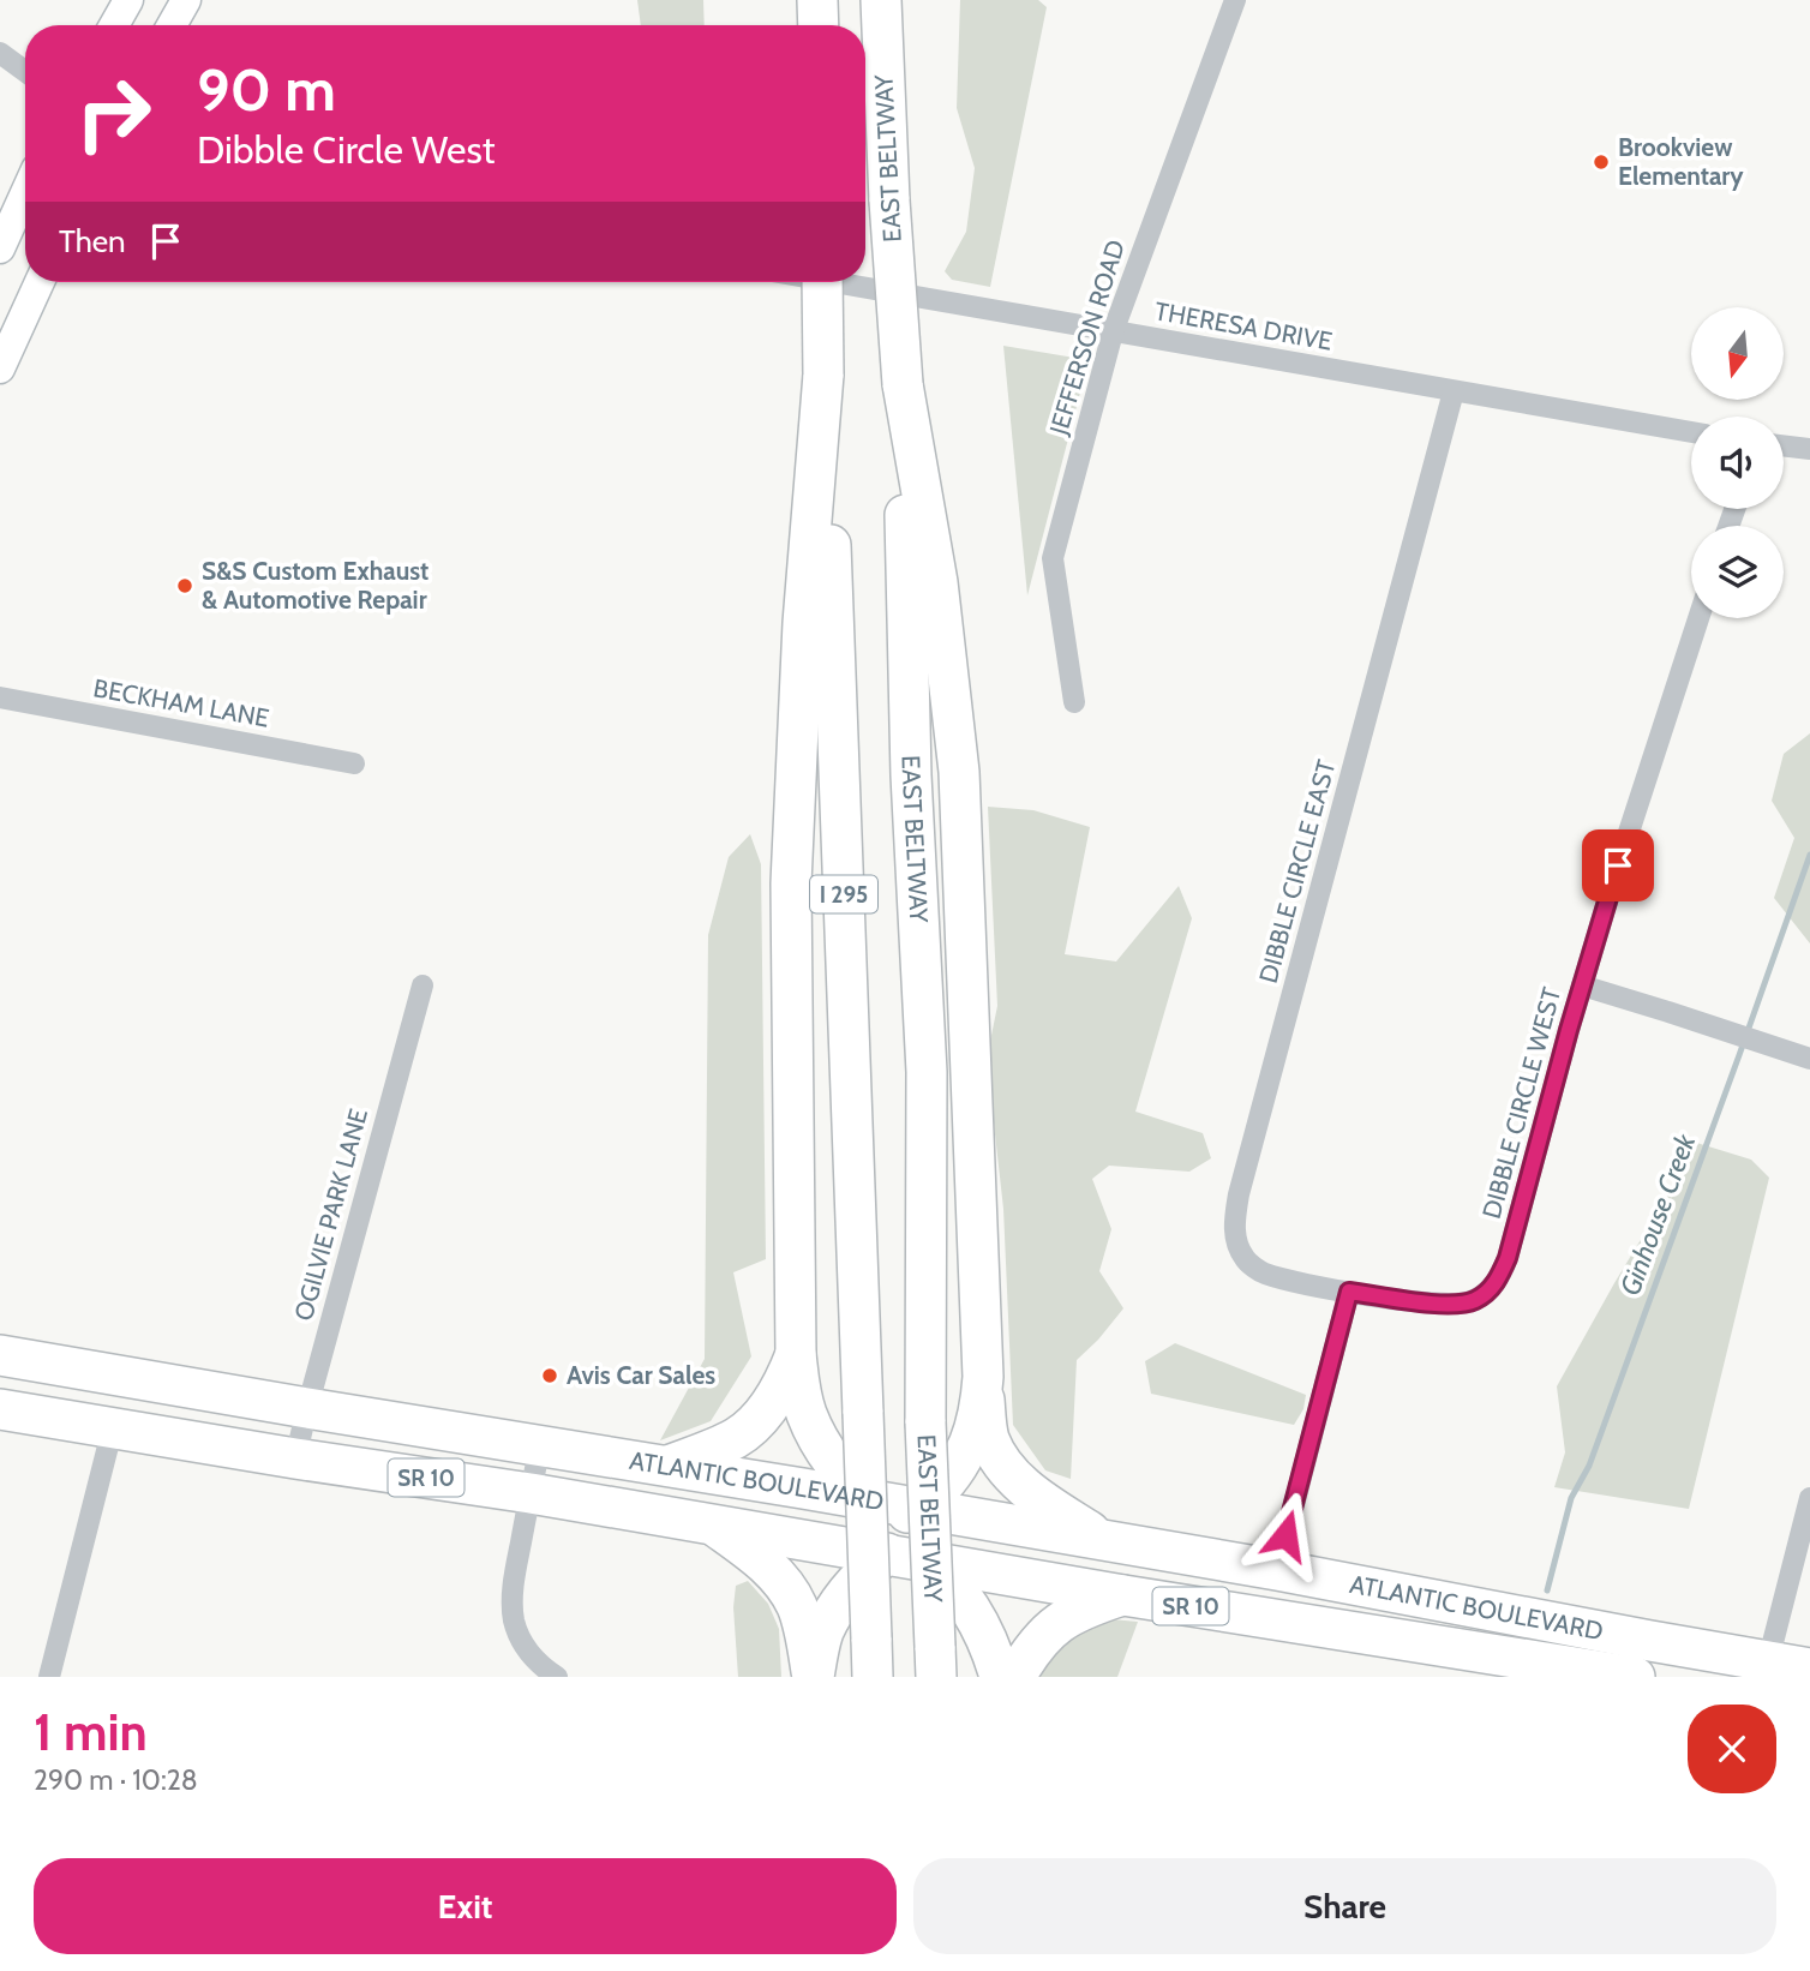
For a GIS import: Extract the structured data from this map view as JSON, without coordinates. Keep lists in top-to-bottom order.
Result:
{
  "streets": {
    "highway": [
      "EAST BELTWAY",
      "I 295",
      "SR 10",
      "ATLANTIC BOULEVARD"
    ],
    "street": [
      "THERESA DRIVE",
      "JEFFERSON ROAD",
      "BECKHAM LANE",
      "DIBBLE CIRCLE EAST",
      "DIBBLE CIRCLE WEST",
      "OGILVIE PARK LANE"
    ]
  },
  "crossings": [
    ["THERESA DRIVE", "JEFFERSON ROAD"],
    ["THERESA DRIVE", "DIBBLE CIRCLE EAST"],
    ["DIBBLE CIRCLE EAST", "DIBBLE CIRCLE WEST"],
    ["OGILVIE PARK LANE", "ATLANTIC BOULEVARD"]
  ],
  "water": ["Ginhouse Creek"],
  "places": ["Brookview Elementary", "S&S Custom Exhaust & Automotive Repair", "Avis Car Sales"],
  "north": "bottom",
  "page": {
    "turn": ["90 m", "Dibble Circle West"],
    "then": "Then",
    "heading": ["1 min", "290 m · 10:28"],
    "buttons": ["Exit", "Share"]
  }
}
